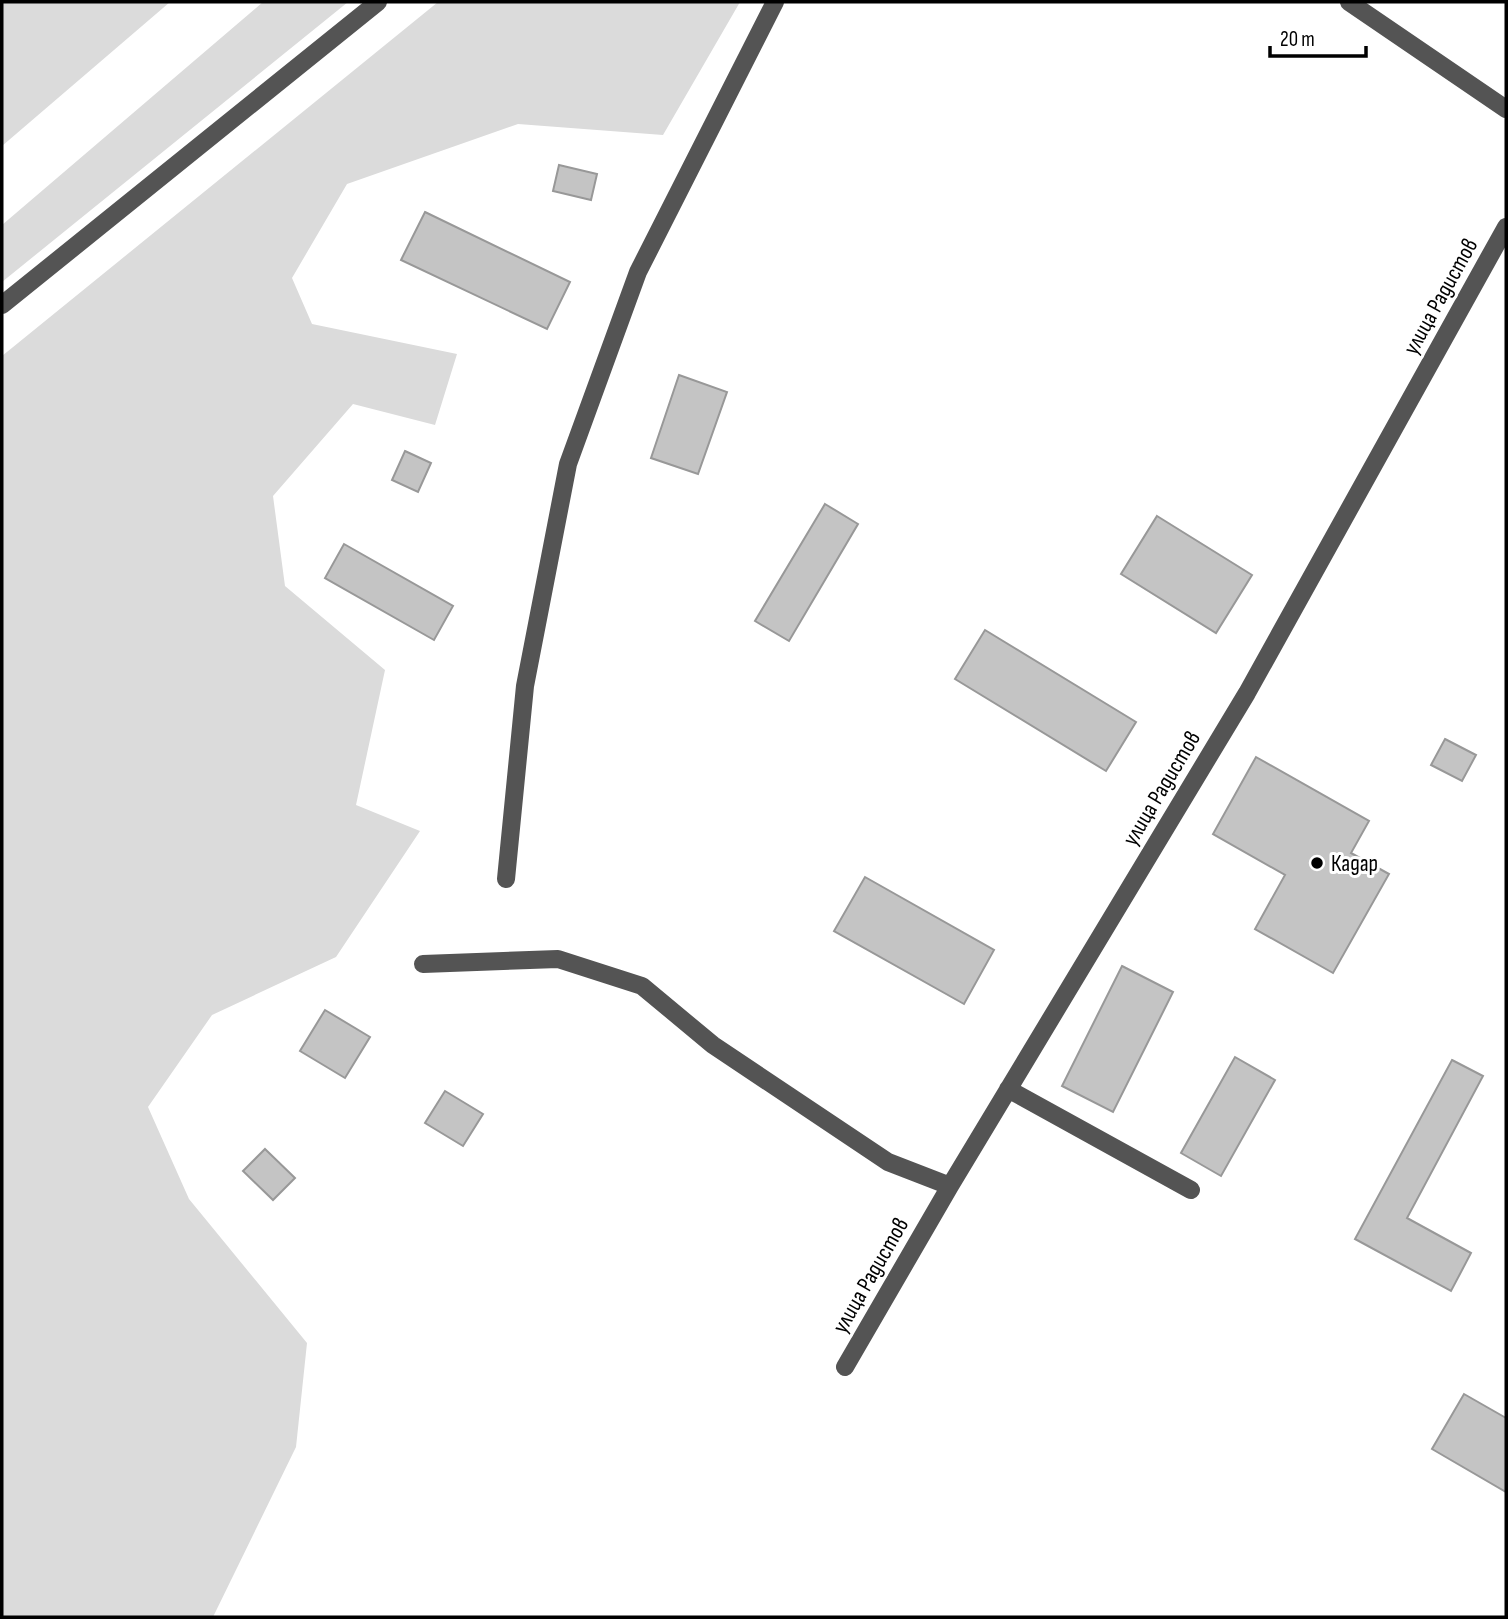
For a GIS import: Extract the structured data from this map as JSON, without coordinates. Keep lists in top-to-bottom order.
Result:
{
  "streets": {
    "street": ["улица Радистов"]
  },
  "places": ["Кадар"],
  "scale_bar": "20 m"
}
